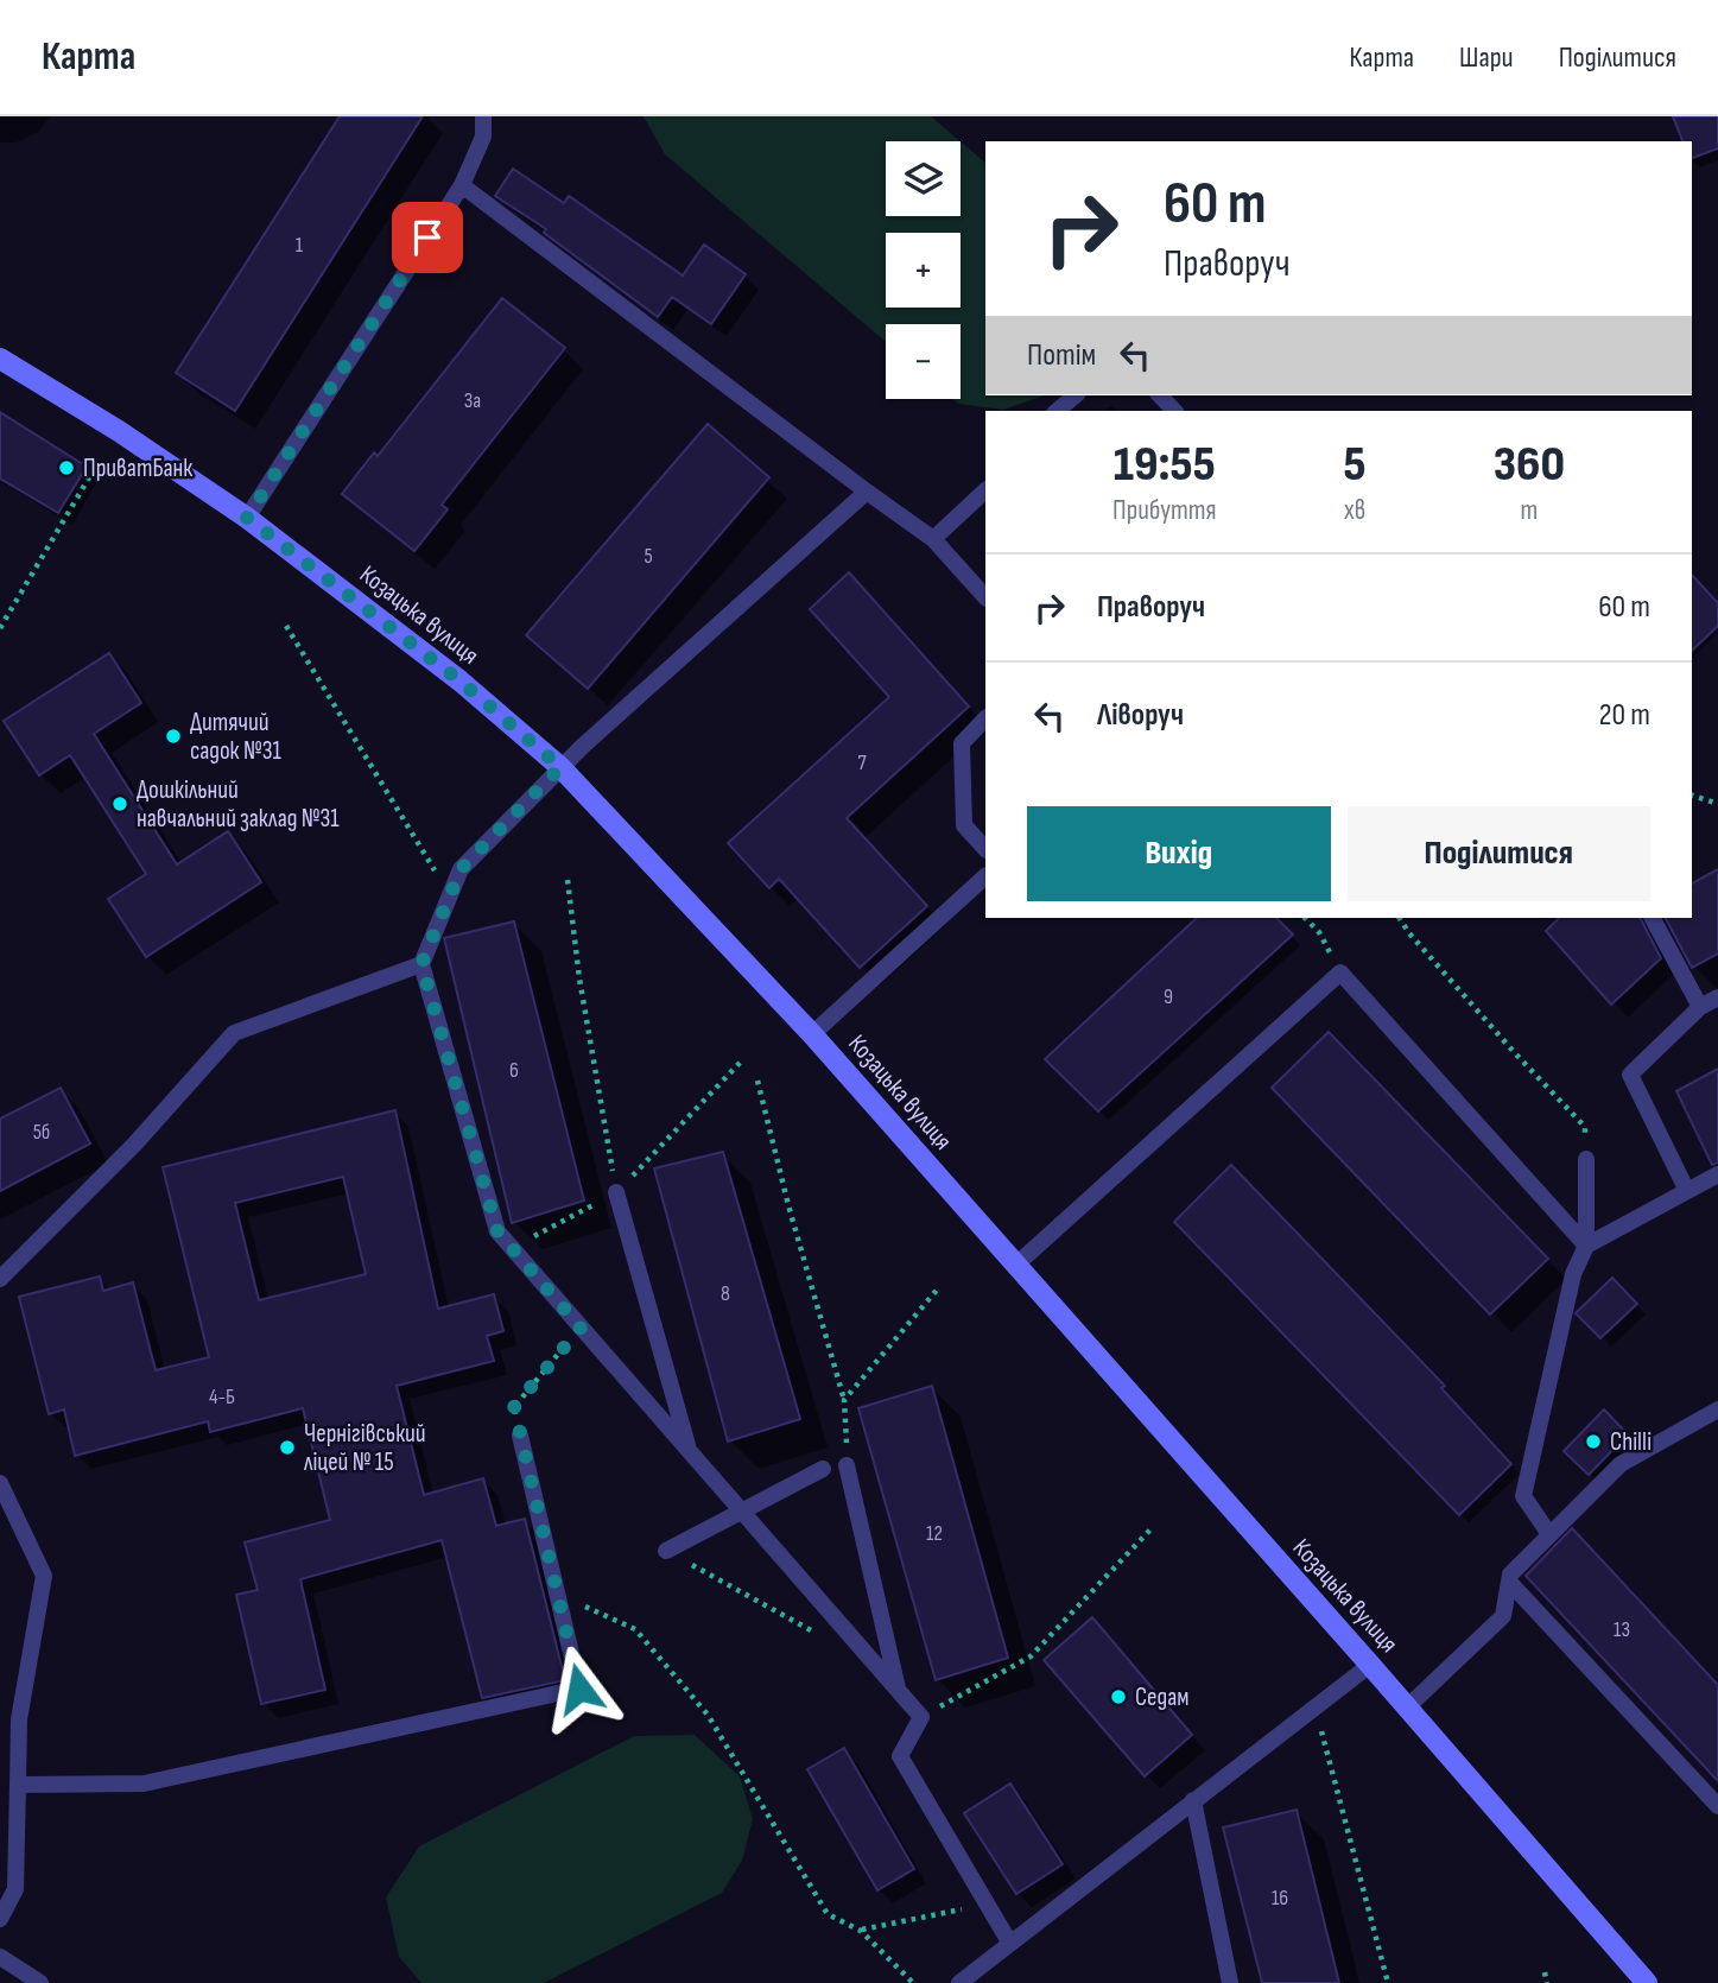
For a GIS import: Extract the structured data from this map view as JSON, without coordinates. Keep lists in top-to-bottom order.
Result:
{
  "streets": {
    "main road": ["Козацька вулиця"]
  },
  "places": [
    "ПриватБанк",
    "Дитячий садок №31",
    "Дошкільний навчальний заклад №31",
    "Chilli",
    "Чернігівський ліцей № 15",
    "Седам"
  ],
  "house_numbers": [
    "1",
    "3а",
    "5",
    "7",
    "9",
    "6",
    "5б",
    "8",
    "4-Б",
    "12",
    "13",
    "16"
  ],
  "page": {
    "header": "Карта",
    "nav": ["Карта", "Шари", "Поділитися"],
    "map_buttons": ["+", "−"],
    "turn": ["60 m", "Праворуч"],
    "then": "Потім",
    "eta": [
      "19:55",
      "Прибуття",
      "5",
      "хв",
      "360",
      "m"
    ],
    "list": [
      {
        "name": "Праворуч",
        "value": "60 m"
      },
      {
        "name": "Ліворуч",
        "value": "20 m"
      }
    ],
    "buttons": ["Вихід", "Поділитися"]
  }
}
